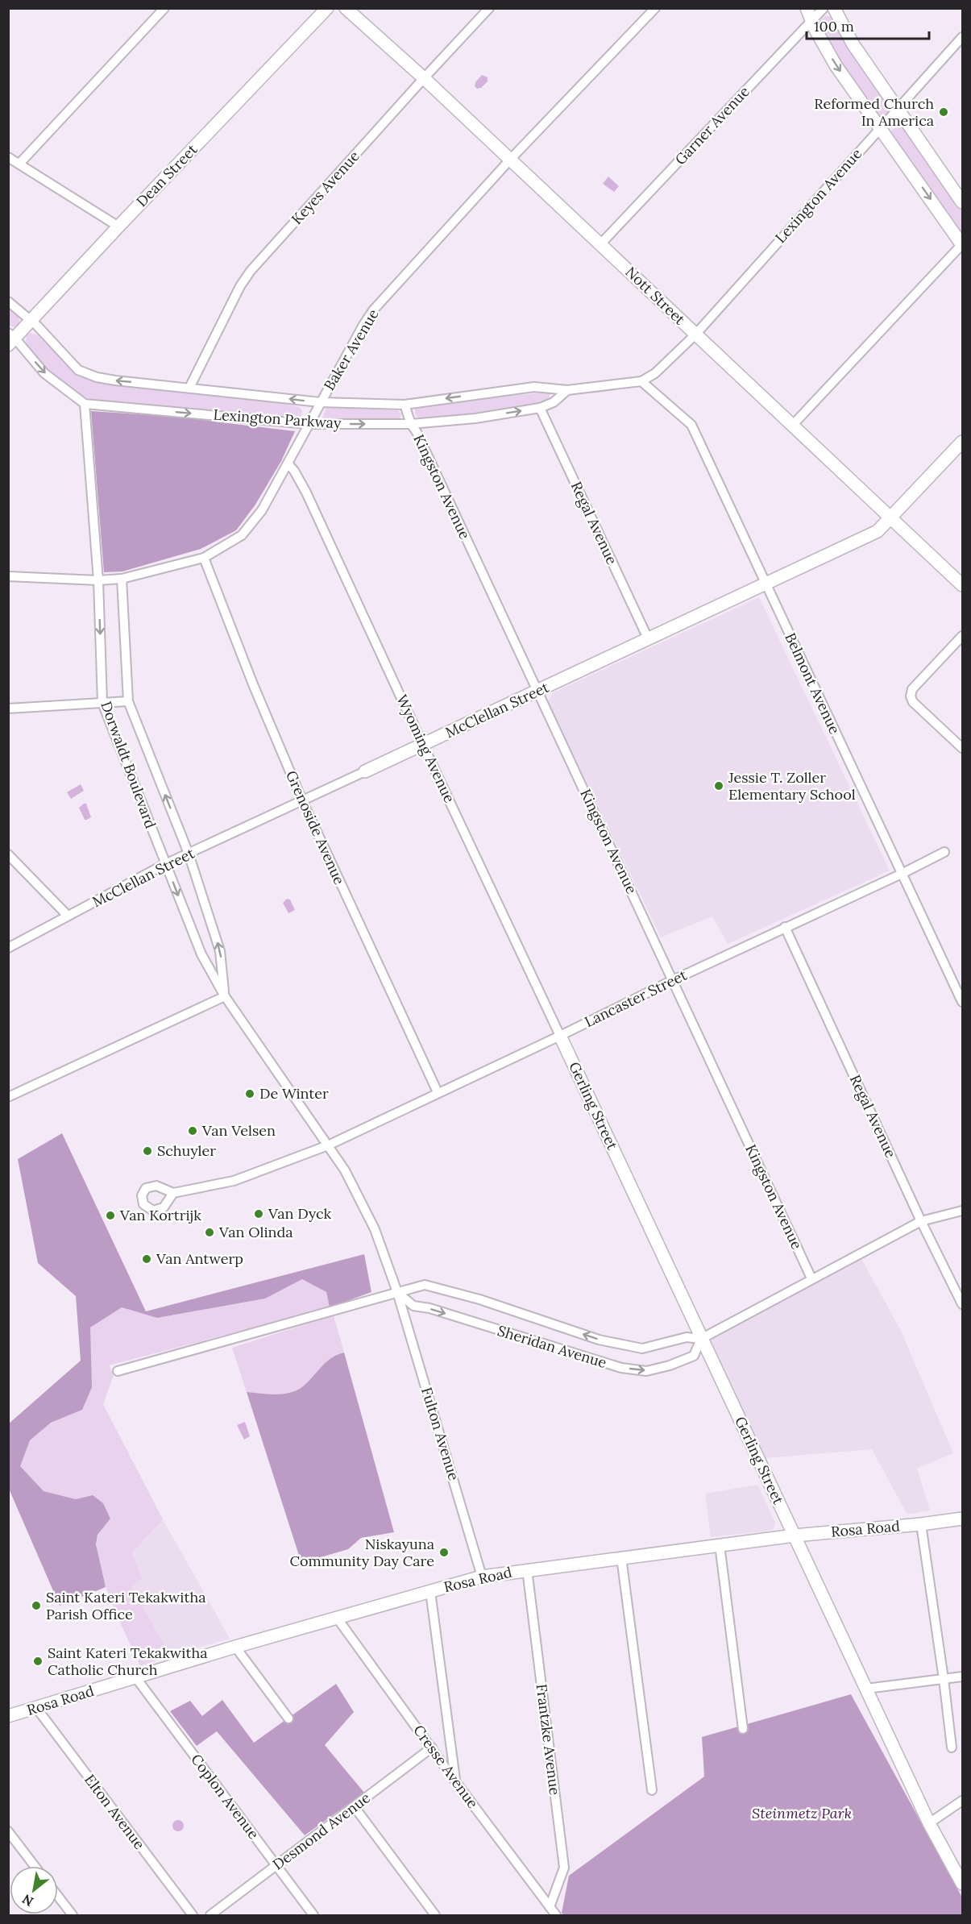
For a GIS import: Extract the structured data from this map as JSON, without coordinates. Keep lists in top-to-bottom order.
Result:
{
  "streets": {
    "street": [
      "Garner Avenue",
      "Dean Street",
      "Keyes Avenue",
      "Lexington Avenue",
      "Nott Street",
      "Baker Avenue",
      "Lexington Parkway",
      "Kingston Avenue",
      "Regal Avenue",
      "Belmont Avenue",
      "McClellan Street",
      "Wyoming Avenue",
      "Dorwaldt Boulevard",
      "Grenoside Avenue",
      "Lancaster Street",
      "Gerling Street",
      "Sheridan Avenue",
      "Fulton Avenue",
      "Rosa Road",
      "Frantzke Avenue",
      "Cresse Avenue",
      "Coplon Avenue",
      "Elton Avenue",
      "Desmond Avenue"
    ]
  },
  "crossings": [
    ["Garner Avenue", "Nott Street"],
    ["Dean Street", "Lexington Parkway"],
    ["Keyes Avenue", "Nott Street"],
    ["Keyes Avenue", "Lexington Parkway"],
    ["Lexington Avenue", "Nott Street"],
    ["Lexington Avenue", "Lexington Parkway"],
    ["Nott Street", "Baker Avenue"],
    ["Nott Street", "Lexington Parkway"],
    ["Nott Street", "McClellan Street"],
    ["Baker Avenue", "Lexington Parkway"],
    ["Baker Avenue", "Wyoming Avenue"],
    ["Baker Avenue", "Dorwaldt Boulevard"],
    ["Baker Avenue", "Grenoside Avenue"],
    ["Lexington Parkway", "Kingston Avenue"],
    ["Lexington Parkway", "Regal Avenue"],
    ["Lexington Parkway", "Belmont Avenue"],
    ["Lexington Parkway", "Dorwaldt Boulevard"],
    ["Kingston Avenue", "McClellan Street"],
    ["Kingston Avenue", "Lancaster Street"],
    ["Kingston Avenue", "Sheridan Avenue"],
    ["Regal Avenue", "McClellan Street"],
    ["Regal Avenue", "Lancaster Street"],
    ["Regal Avenue", "Sheridan Avenue"],
    ["Belmont Avenue", "McClellan Street"],
    ["Belmont Avenue", "Lancaster Street"],
    ["McClellan Street", "Wyoming Avenue"],
    ["McClellan Street", "Dorwaldt Boulevard"],
    ["McClellan Street", "Grenoside Avenue"],
    ["Wyoming Avenue", "Lancaster Street"],
    ["Wyoming Avenue", "Gerling Street"],
    ["Dorwaldt Boulevard", "Lancaster Street"],
    ["Dorwaldt Boulevard", "Sheridan Avenue"],
    ["Dorwaldt Boulevard", "Fulton Avenue"],
    ["Grenoside Avenue", "Lancaster Street"],
    ["Lancaster Street", "Gerling Street"],
    ["Gerling Street", "Sheridan Avenue"],
    ["Gerling Street", "Rosa Road"],
    ["Sheridan Avenue", "Fulton Avenue"],
    ["Fulton Avenue", "Rosa Road"],
    ["Rosa Road", "Frantzke Avenue"],
    ["Rosa Road", "Cresse Avenue"],
    ["Rosa Road", "Coplon Avenue"],
    ["Rosa Road", "Elton Avenue"],
    ["Frantzke Avenue", "Cresse Avenue"],
    ["Cresse Avenue", "Desmond Avenue"],
    ["Coplon Avenue", "Desmond Avenue"]
  ],
  "parks": ["Steinmetz Park"],
  "places": [
    "Reformed Church In America",
    "Jessie T. Zoller Elementary School",
    "De Winter",
    "Van Velsen",
    "Schuyler",
    "Van Dyck",
    "Van Kortrijk",
    "Van Olinda",
    "Van Antwerp",
    "Niskayuna Community Day Care",
    "Saint Kateri Tekakwitha Parish Office",
    "Saint Kateri Tekakwitha Catholic Church"
  ],
  "scale_bar": "100 m",
  "north": "bottom left"
}
